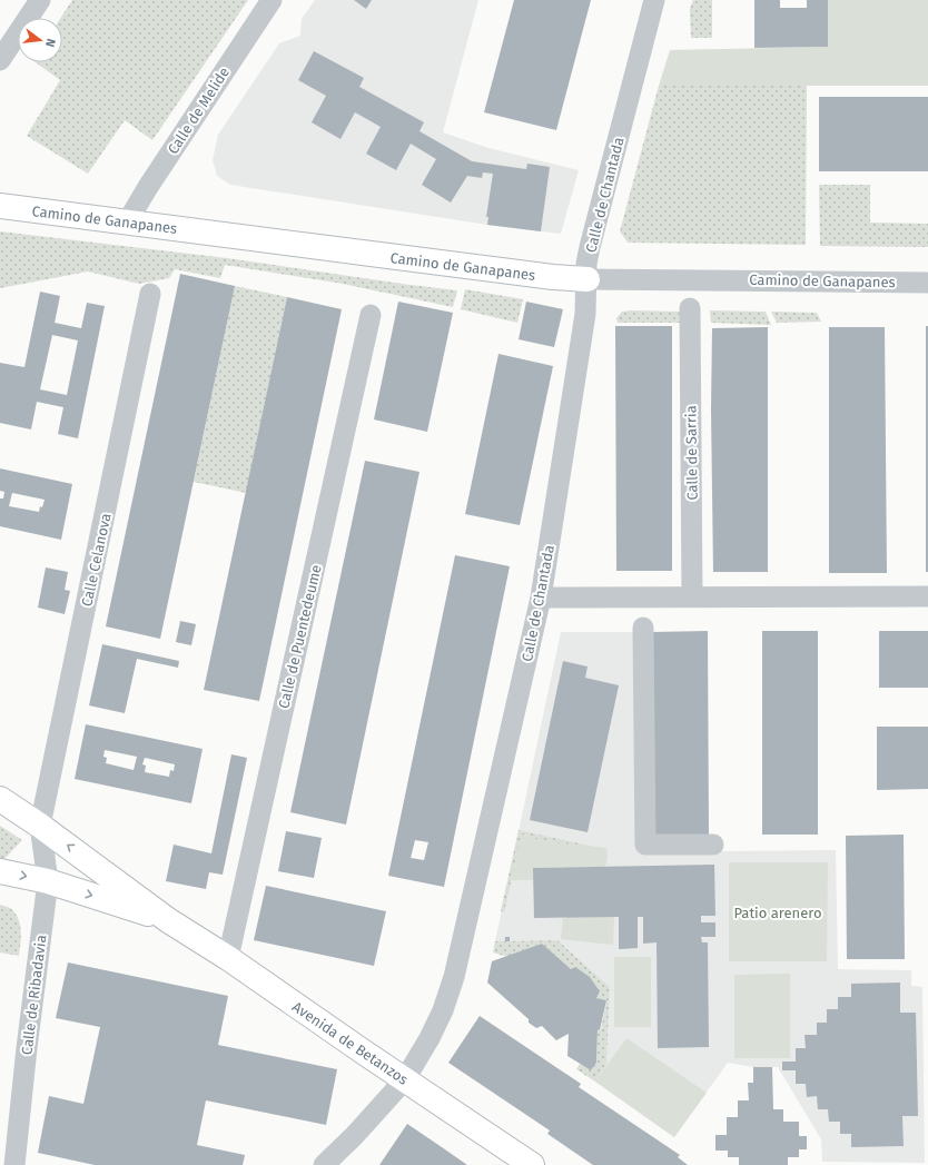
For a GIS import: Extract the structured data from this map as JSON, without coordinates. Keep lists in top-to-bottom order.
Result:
{
  "streets": {
    "street": [
      "Calle de Melide",
      "Calle de Chantada",
      "Camino de Ganapanes",
      "Calle de Sarria",
      "Calle Celanova",
      "Calle de Puentedeume",
      "Calle de Ribadavia",
      "Avenida de Betanzos"
    ]
  },
  "crossings": [
    ["Calle de Melide", "Camino de Ganapanes"],
    ["Calle de Chantada", "Camino de Ganapanes"],
    ["Calle de Chantada", "Avenida de Betanzos"],
    ["Calle Celanova", "Calle de Ribadavia"],
    ["Calle Celanova", "Avenida de Betanzos"],
    ["Calle de Puentedeume", "Avenida de Betanzos"],
    ["Calle de Ribadavia", "Avenida de Betanzos"]
  ],
  "parks": ["Patio arenero"],
  "north": "right"
}
